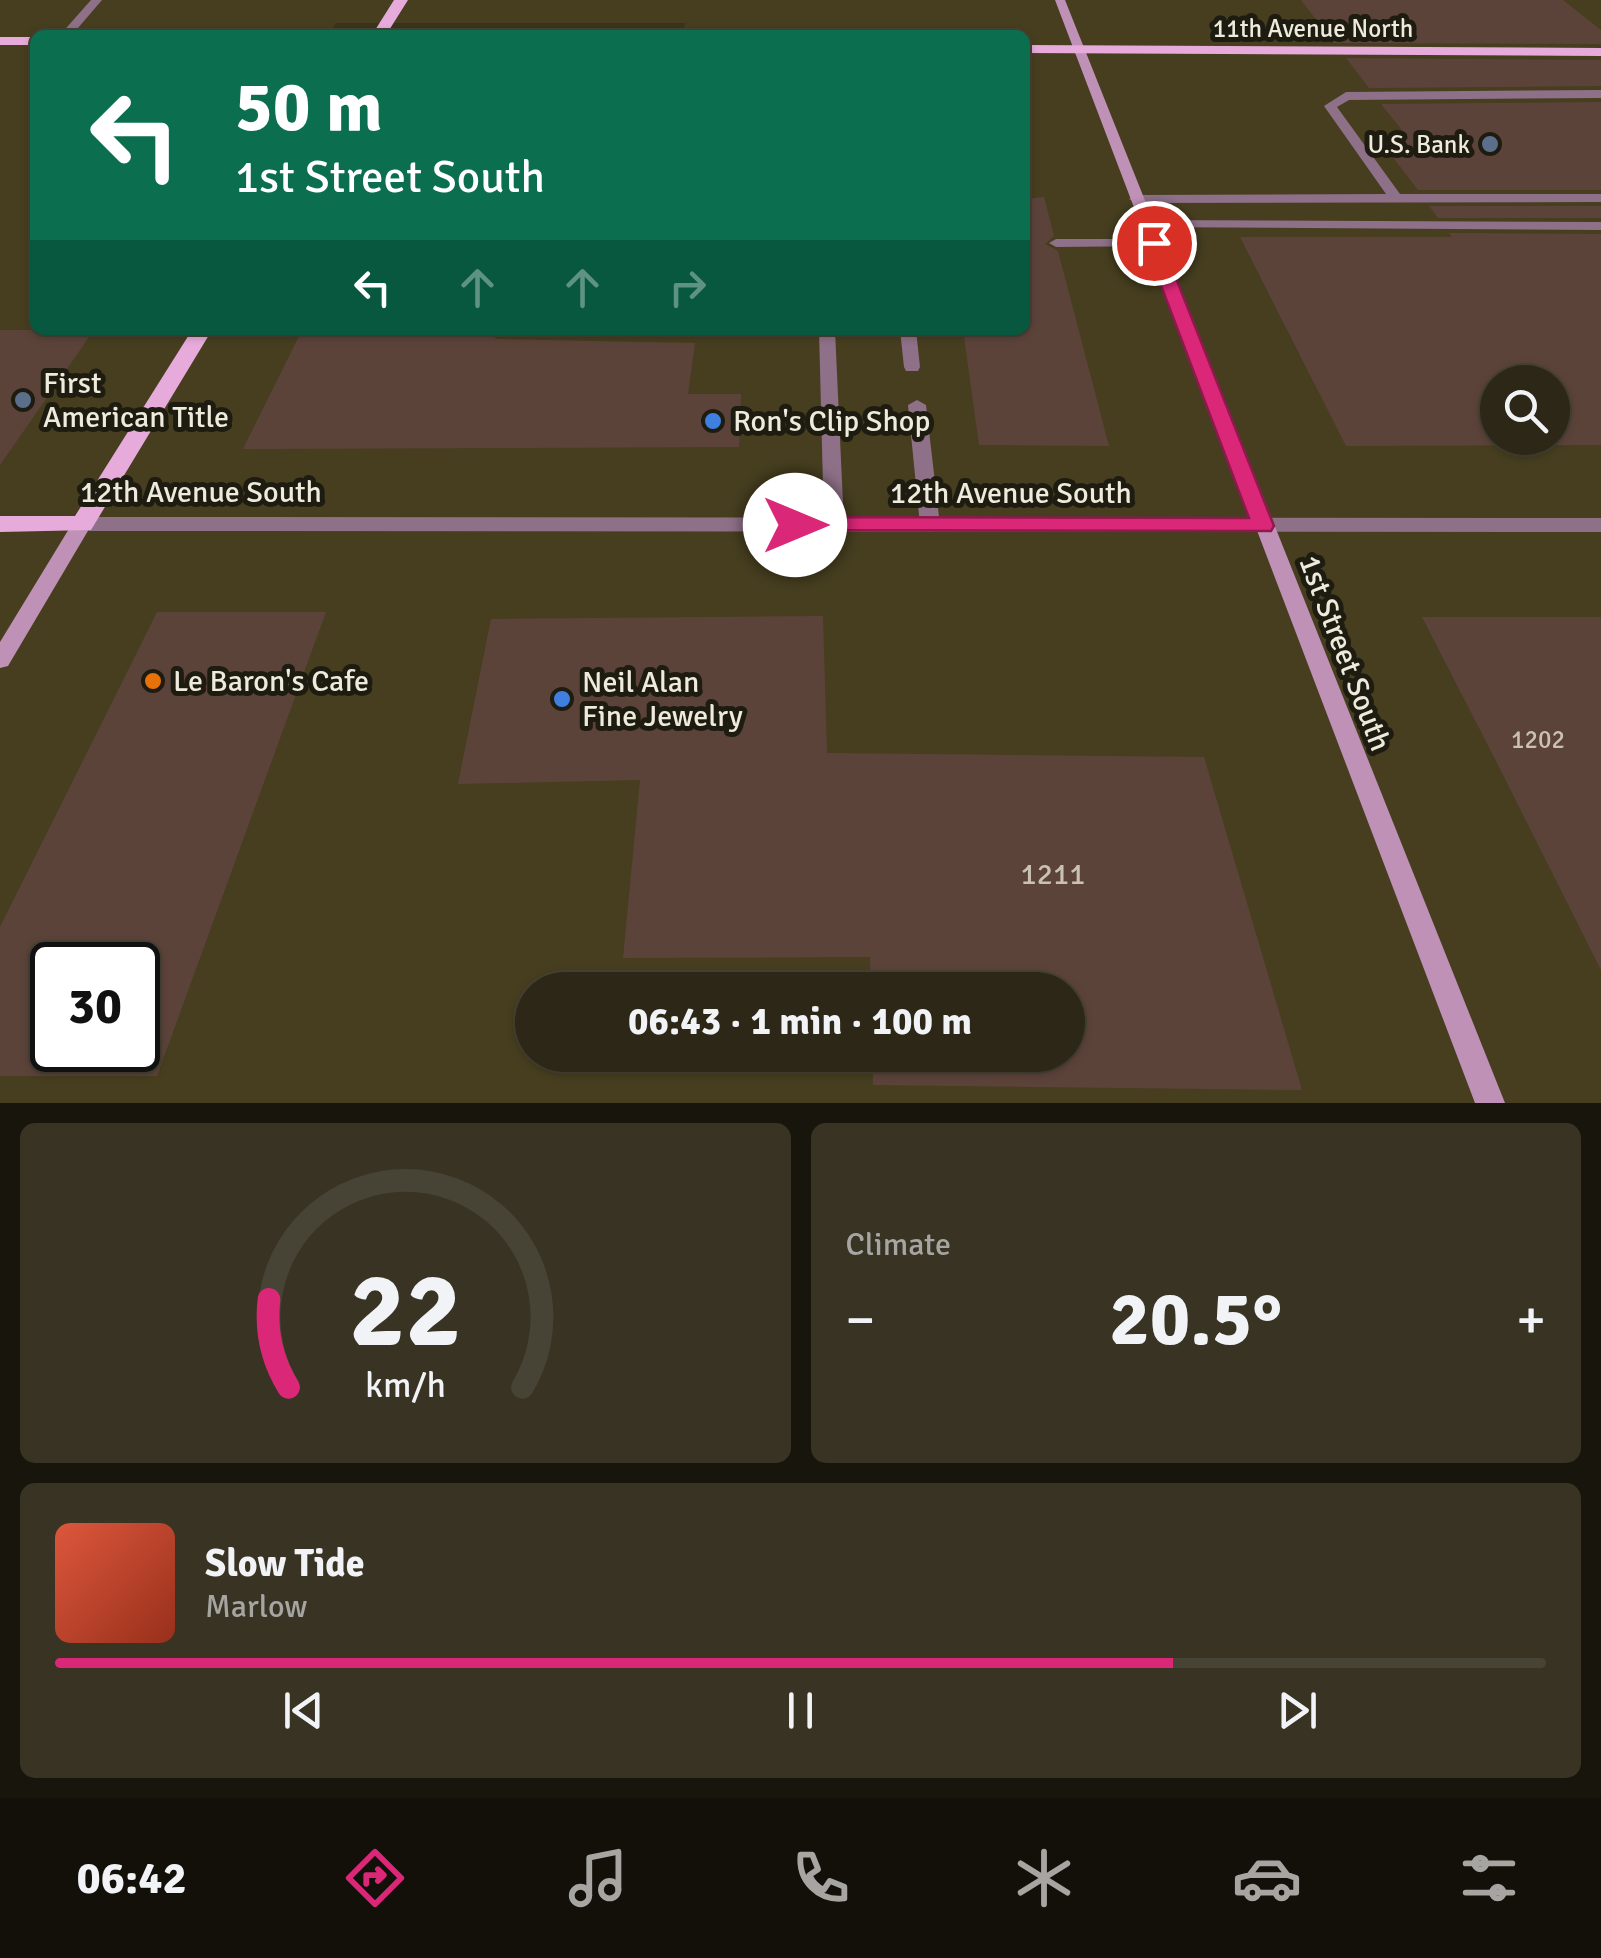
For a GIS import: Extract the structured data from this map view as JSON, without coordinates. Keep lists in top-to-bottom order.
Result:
{
  "streets": {
    "main road": ["11th Avenue North", "12th Avenue South"],
    "street": ["1st Street South"]
  },
  "crossings": [
    ["11th Avenue North", "1st Street South"],
    ["12th Avenue South", "1st Street South"]
  ],
  "places": [
    "U.S. Bank",
    "First American Title",
    "Ron's Clip Shop",
    "Le Baron's Cafe",
    "Neil Alan Fine Jewelry"
  ],
  "house_numbers": ["1202", "1211"],
  "page": {
    "turn": ["50 m", "1st Street South"],
    "limit": "30",
    "trip": "06:43 · 1 min · 100 m",
    "tile": "Climate",
    "heat": ["−", "20.5°", "+"],
    "song": ["Slow Tide", "Marlow"],
    "tabs": "06:42",
    "gauge": ["22", "km/h"]
  }
}
